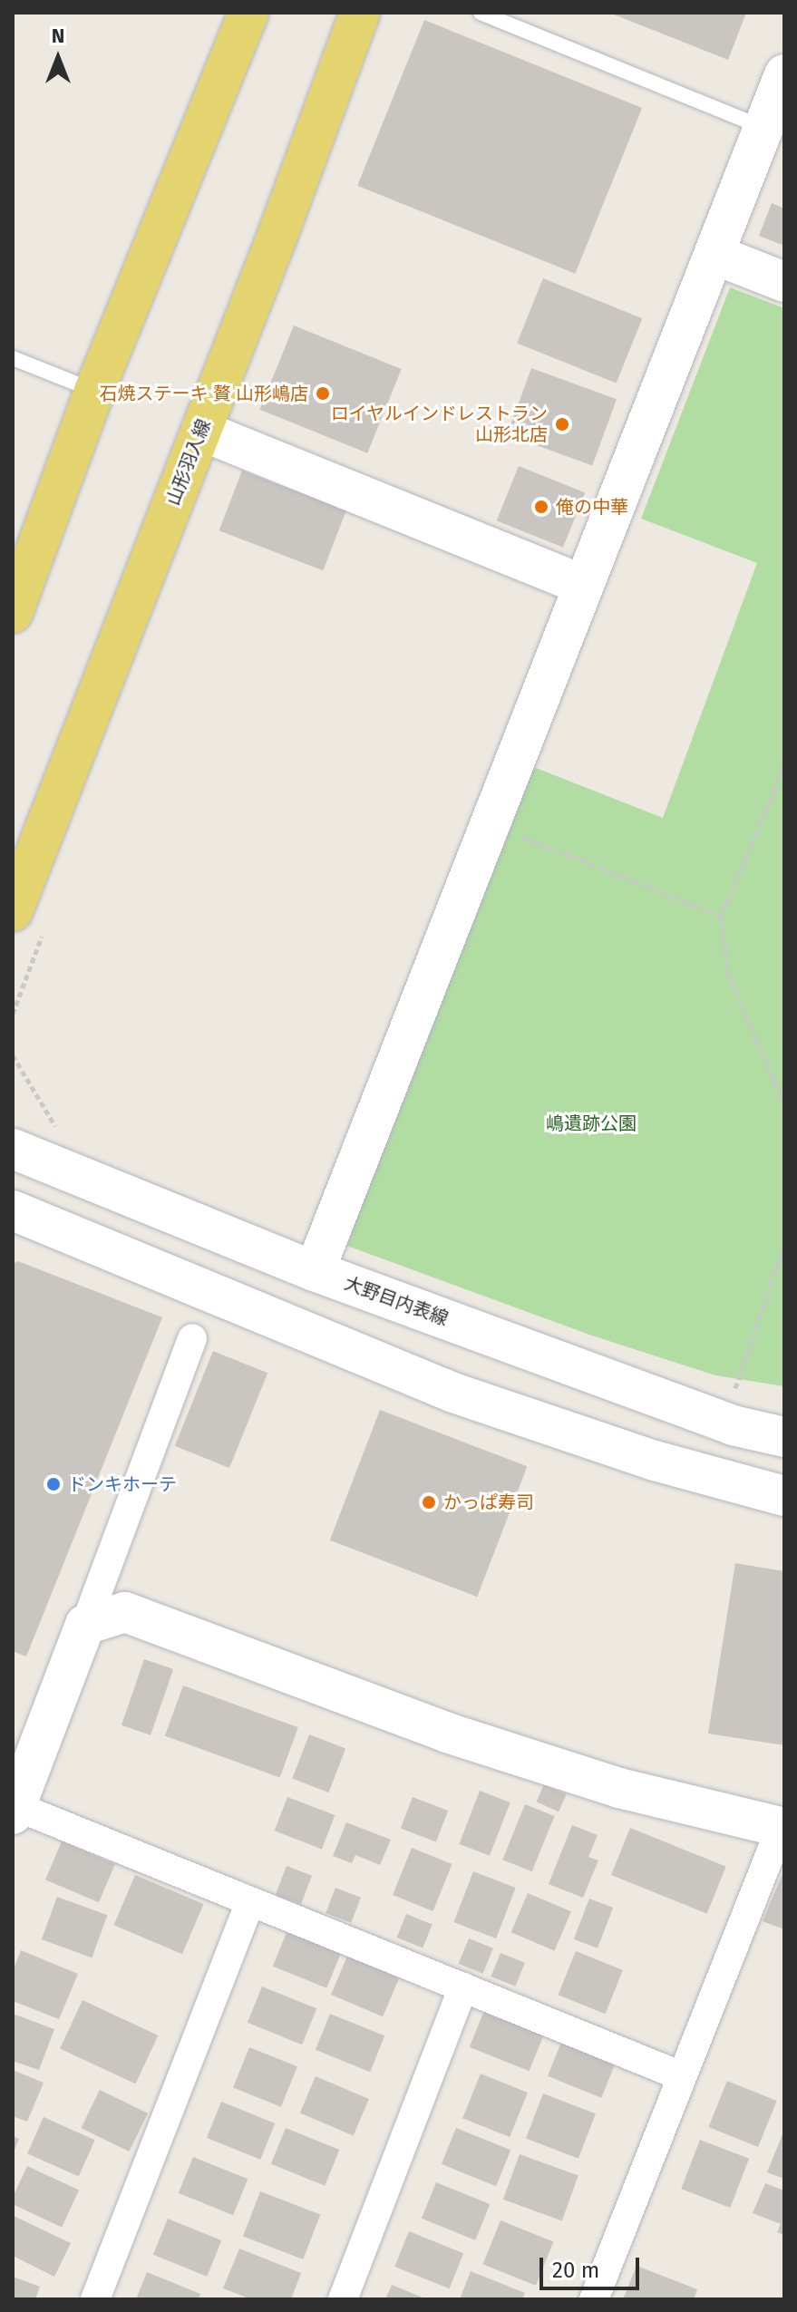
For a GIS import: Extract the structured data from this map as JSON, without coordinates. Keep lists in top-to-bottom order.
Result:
{
  "streets": {
    "main road": ["山形羽入線"],
    "street": ["大野目内表線"]
  },
  "parks": ["嶋遺跡公園"],
  "places": [
    "石焼ステーキ 贅 山形嶋店",
    "ロイヤルインドレストラン 山形北店",
    "俺の中華",
    "ドンキホーテ",
    "かっぱ寿司"
  ],
  "scale_bar": "20 m",
  "north": "top"
}
